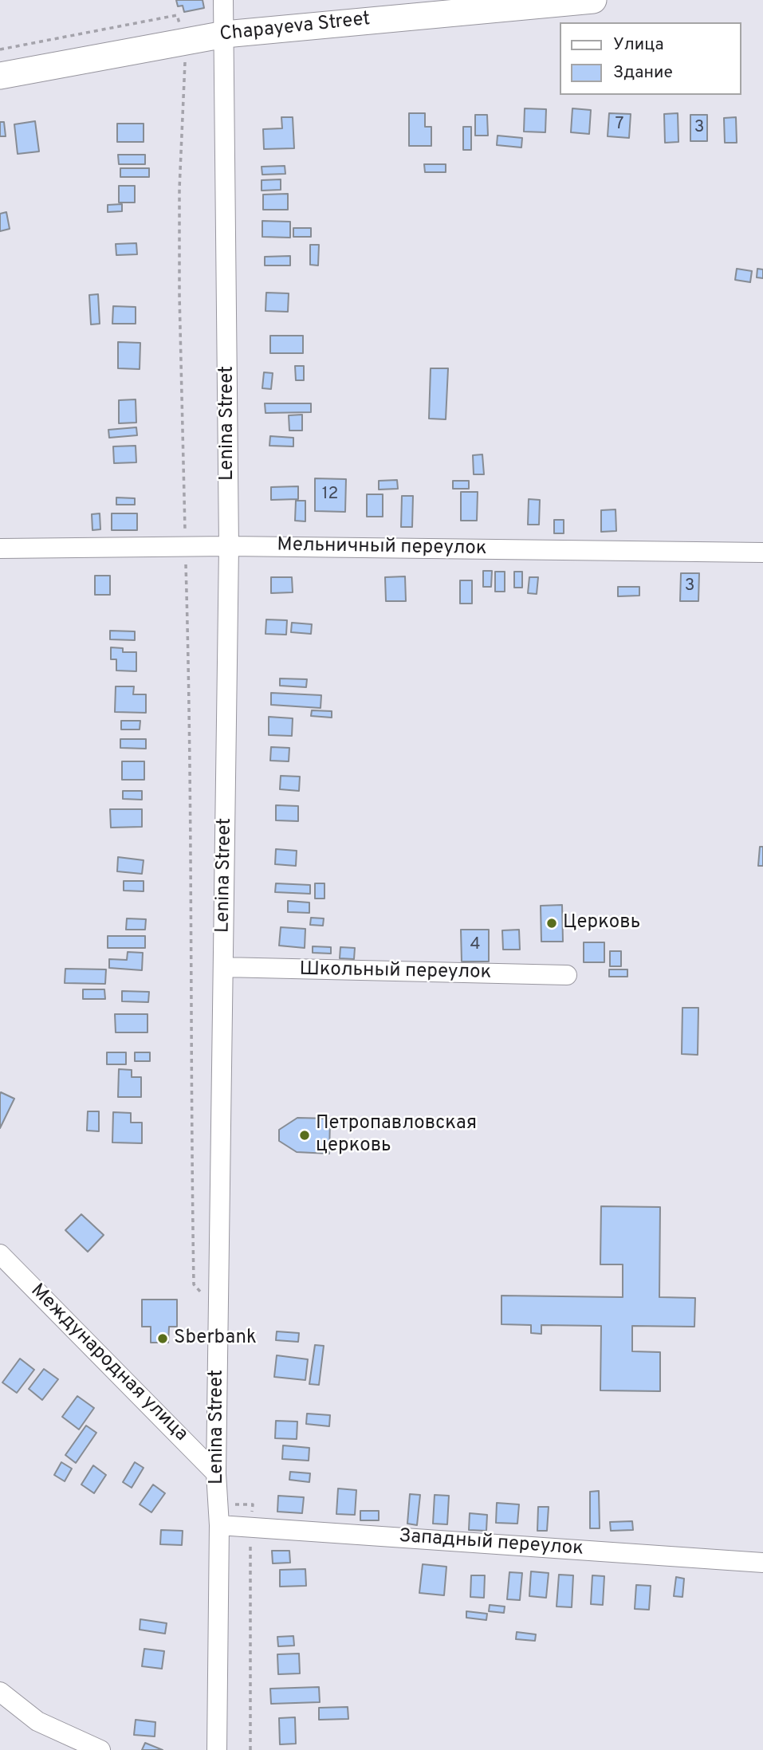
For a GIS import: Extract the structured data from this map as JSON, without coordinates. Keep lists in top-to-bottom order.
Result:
{
  "streets": {
    "main road": ["Chapayeva Street"],
    "street": [
      "Lenina Street",
      "Мельничный переулок",
      "Школьный переулок",
      "Международная улица",
      "Западный переулок"
    ]
  },
  "crossings": [
    ["Chapayeva Street", "Lenina Street"],
    ["Lenina Street", "Мельничный переулок"],
    ["Lenina Street", "Школьный переулок"],
    ["Lenina Street", "Международная улица"],
    ["Lenina Street", "Западный переулок"]
  ],
  "places": ["Церковь", "Петропавловская церковь", "Sberbank"],
  "house_numbers": [
    "7",
    "3",
    "12",
    "3",
    "4"
  ],
  "legend": ["Улица", "Здание"]
}
